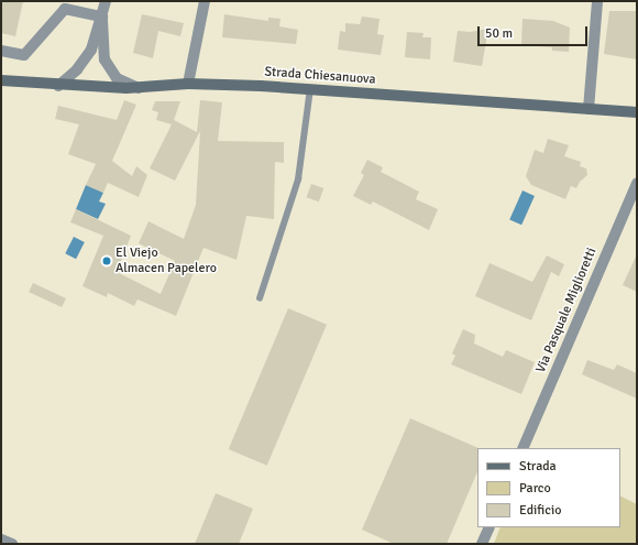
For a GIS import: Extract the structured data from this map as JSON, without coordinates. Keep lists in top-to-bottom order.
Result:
{
  "streets": {
    "main road": ["Strada Chiesanuova"],
    "street": ["Via Pasquale Miglioretti"]
  },
  "places": ["El Viejo Almacen Papelero"],
  "legend": ["Strada", "Parco", "Edificio"],
  "scale_bar": "50 m"
}
